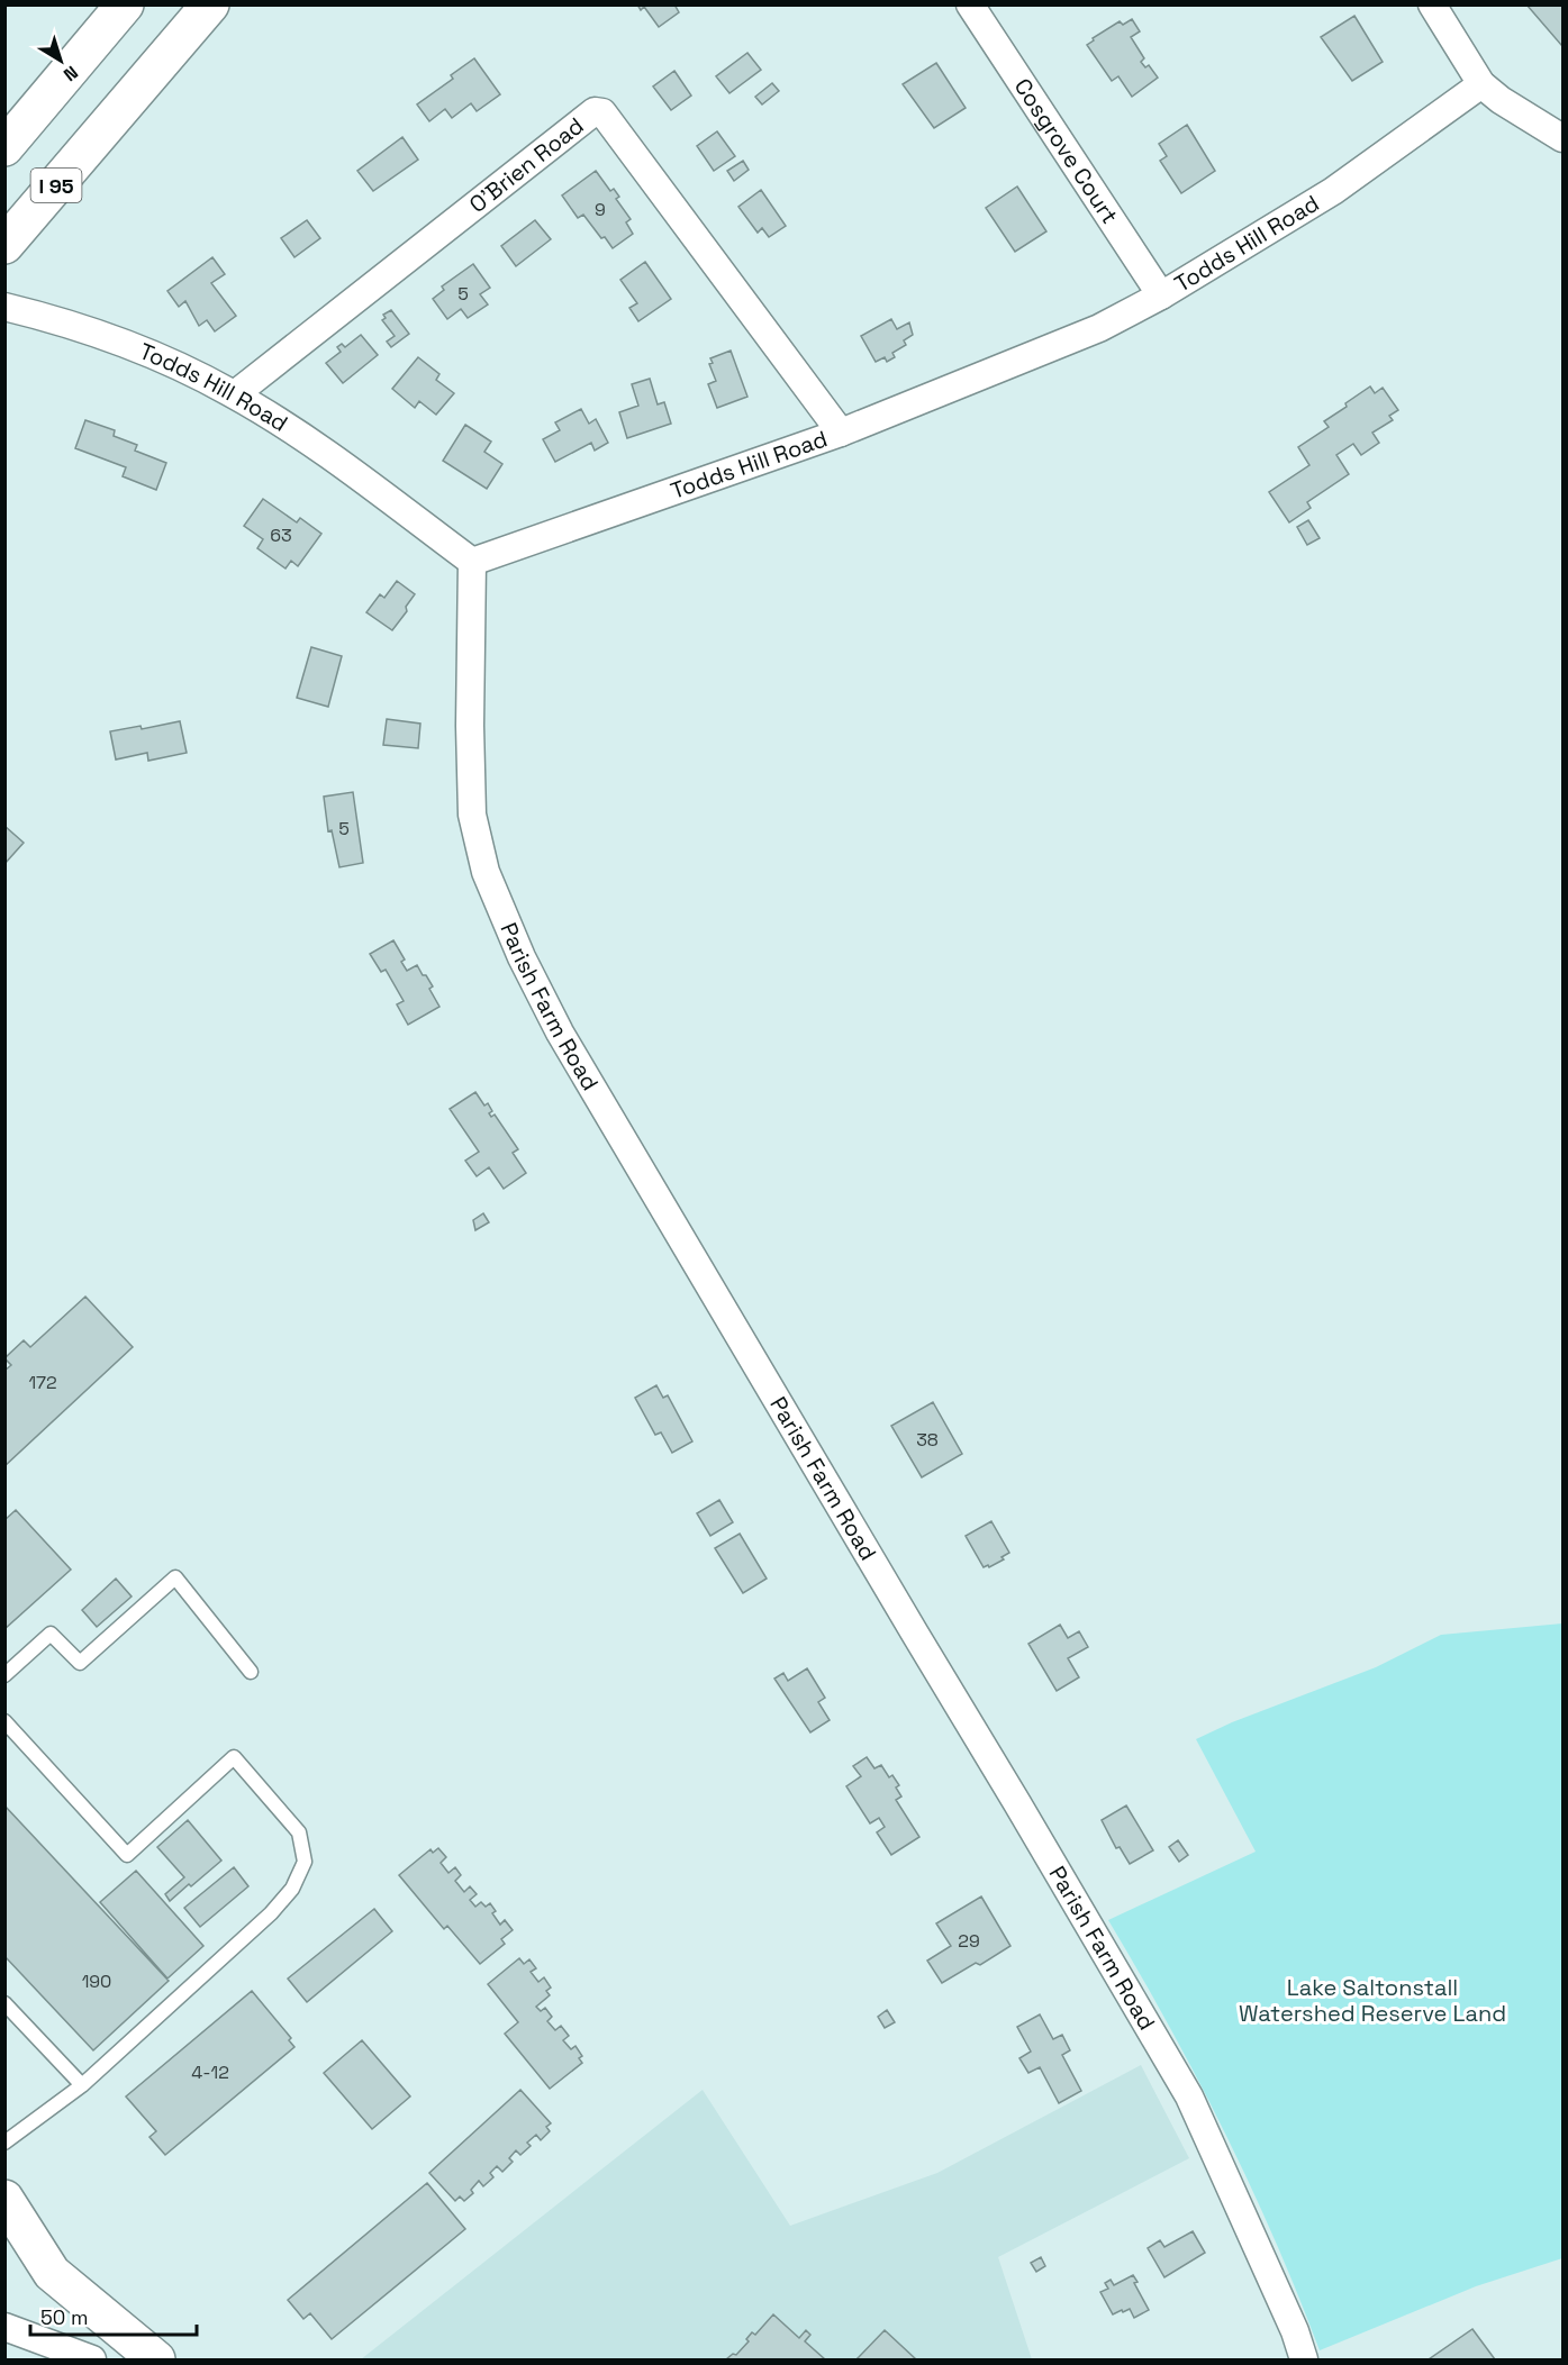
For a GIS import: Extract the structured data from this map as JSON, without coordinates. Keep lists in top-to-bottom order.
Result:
{
  "streets": {
    "main road": ["I 95"],
    "street": [
      "Cosgrove Court",
      "O'Brien Road",
      "Todds Hill Road",
      "Parish Farm Road"
    ]
  },
  "crossings": [
    ["Cosgrove Court", "Todds Hill Road"],
    ["O'Brien Road", "Todds Hill Road"],
    ["Todds Hill Road", "Parish Farm Road"]
  ],
  "parks": ["Lake Saltonstall Watershed Reserve Land"],
  "house_numbers": [
    "9",
    "5",
    "63",
    "5",
    "172",
    "38",
    "29",
    "190",
    "4-12"
  ],
  "scale_bar": "50 m",
  "north": "bottom right"
}
